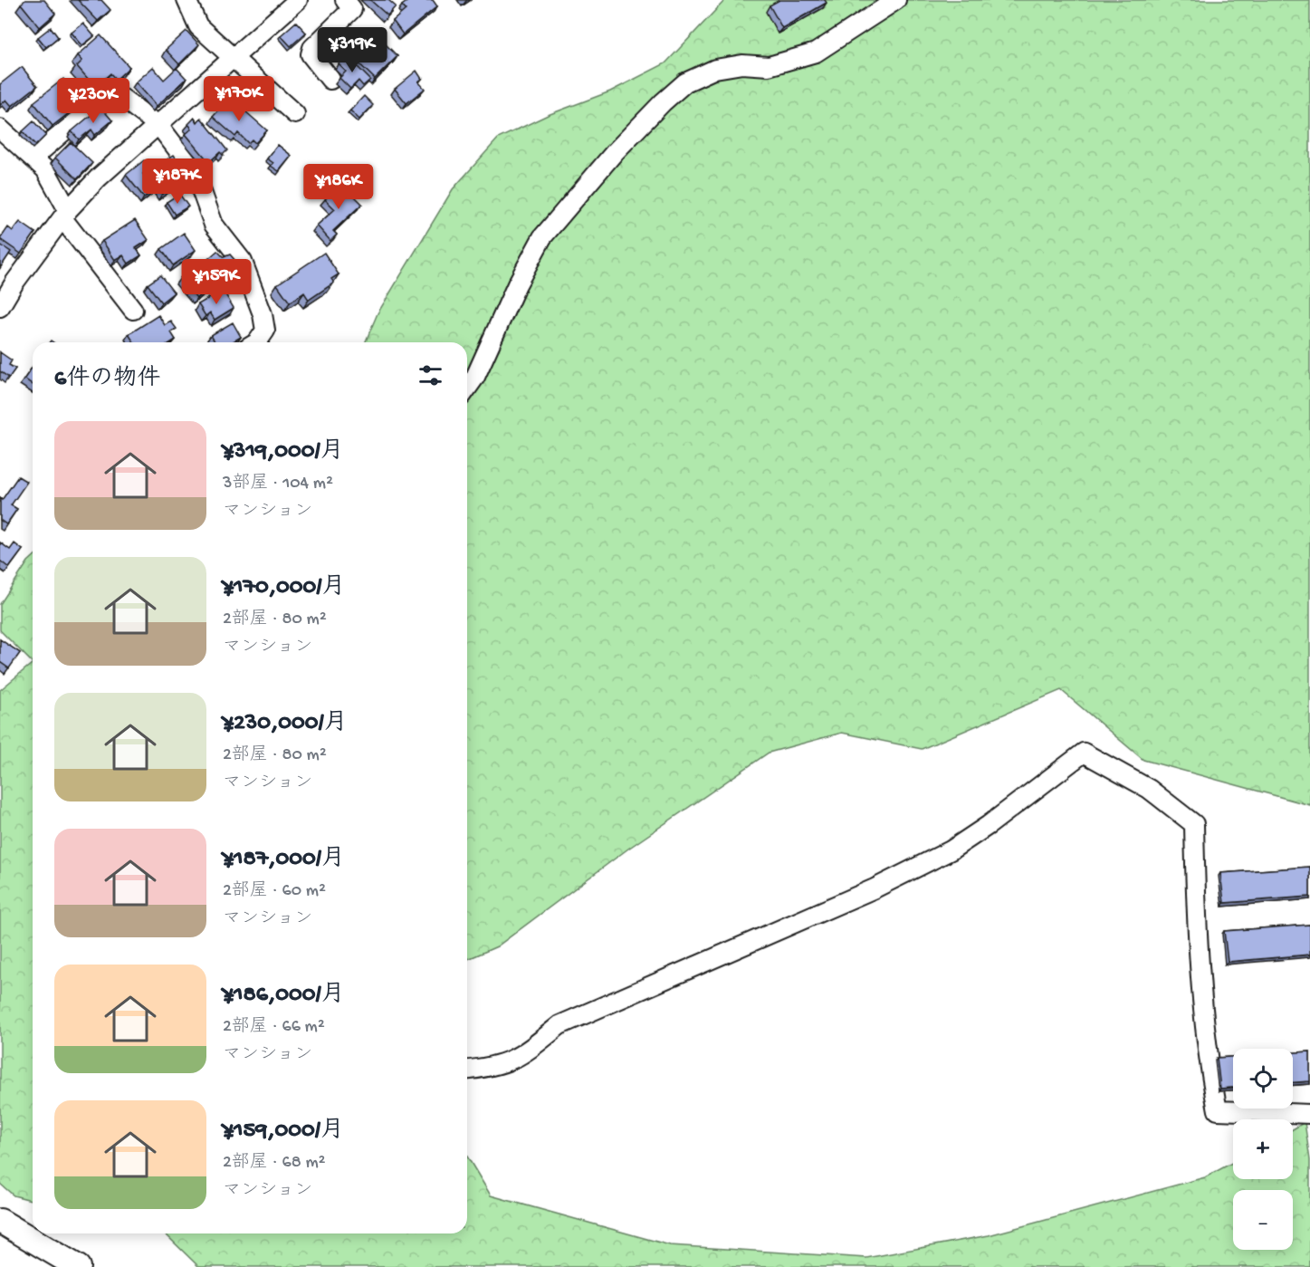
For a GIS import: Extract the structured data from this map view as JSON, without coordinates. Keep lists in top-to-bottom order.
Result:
{
  "page": {
    "price": [
      "¥319K",
      "¥170K",
      "¥230K",
      "¥187K",
      "¥186K",
      "¥159K"
    ],
    "heading": "6件の物件",
    "list": [
      {
        "name": "¥319,000/月",
        "note": "3部屋 · 104 m² · マンション"
      },
      {
        "name": "¥170,000/月",
        "note": "2部屋 · 80 m² · マンション"
      },
      {
        "name": "¥230,000/月",
        "note": "2部屋 · 80 m² · マンション"
      },
      {
        "name": "¥187,000/月",
        "note": "2部屋 · 60 m² · マンション"
      },
      {
        "name": "¥186,000/月",
        "note": "2部屋 · 66 m² · マンション"
      },
      {
        "name": "¥159,000/月",
        "note": "2部屋 · 68 m² · マンション"
      }
    ],
    "map_buttons": ["+", "−"]
  }
}
